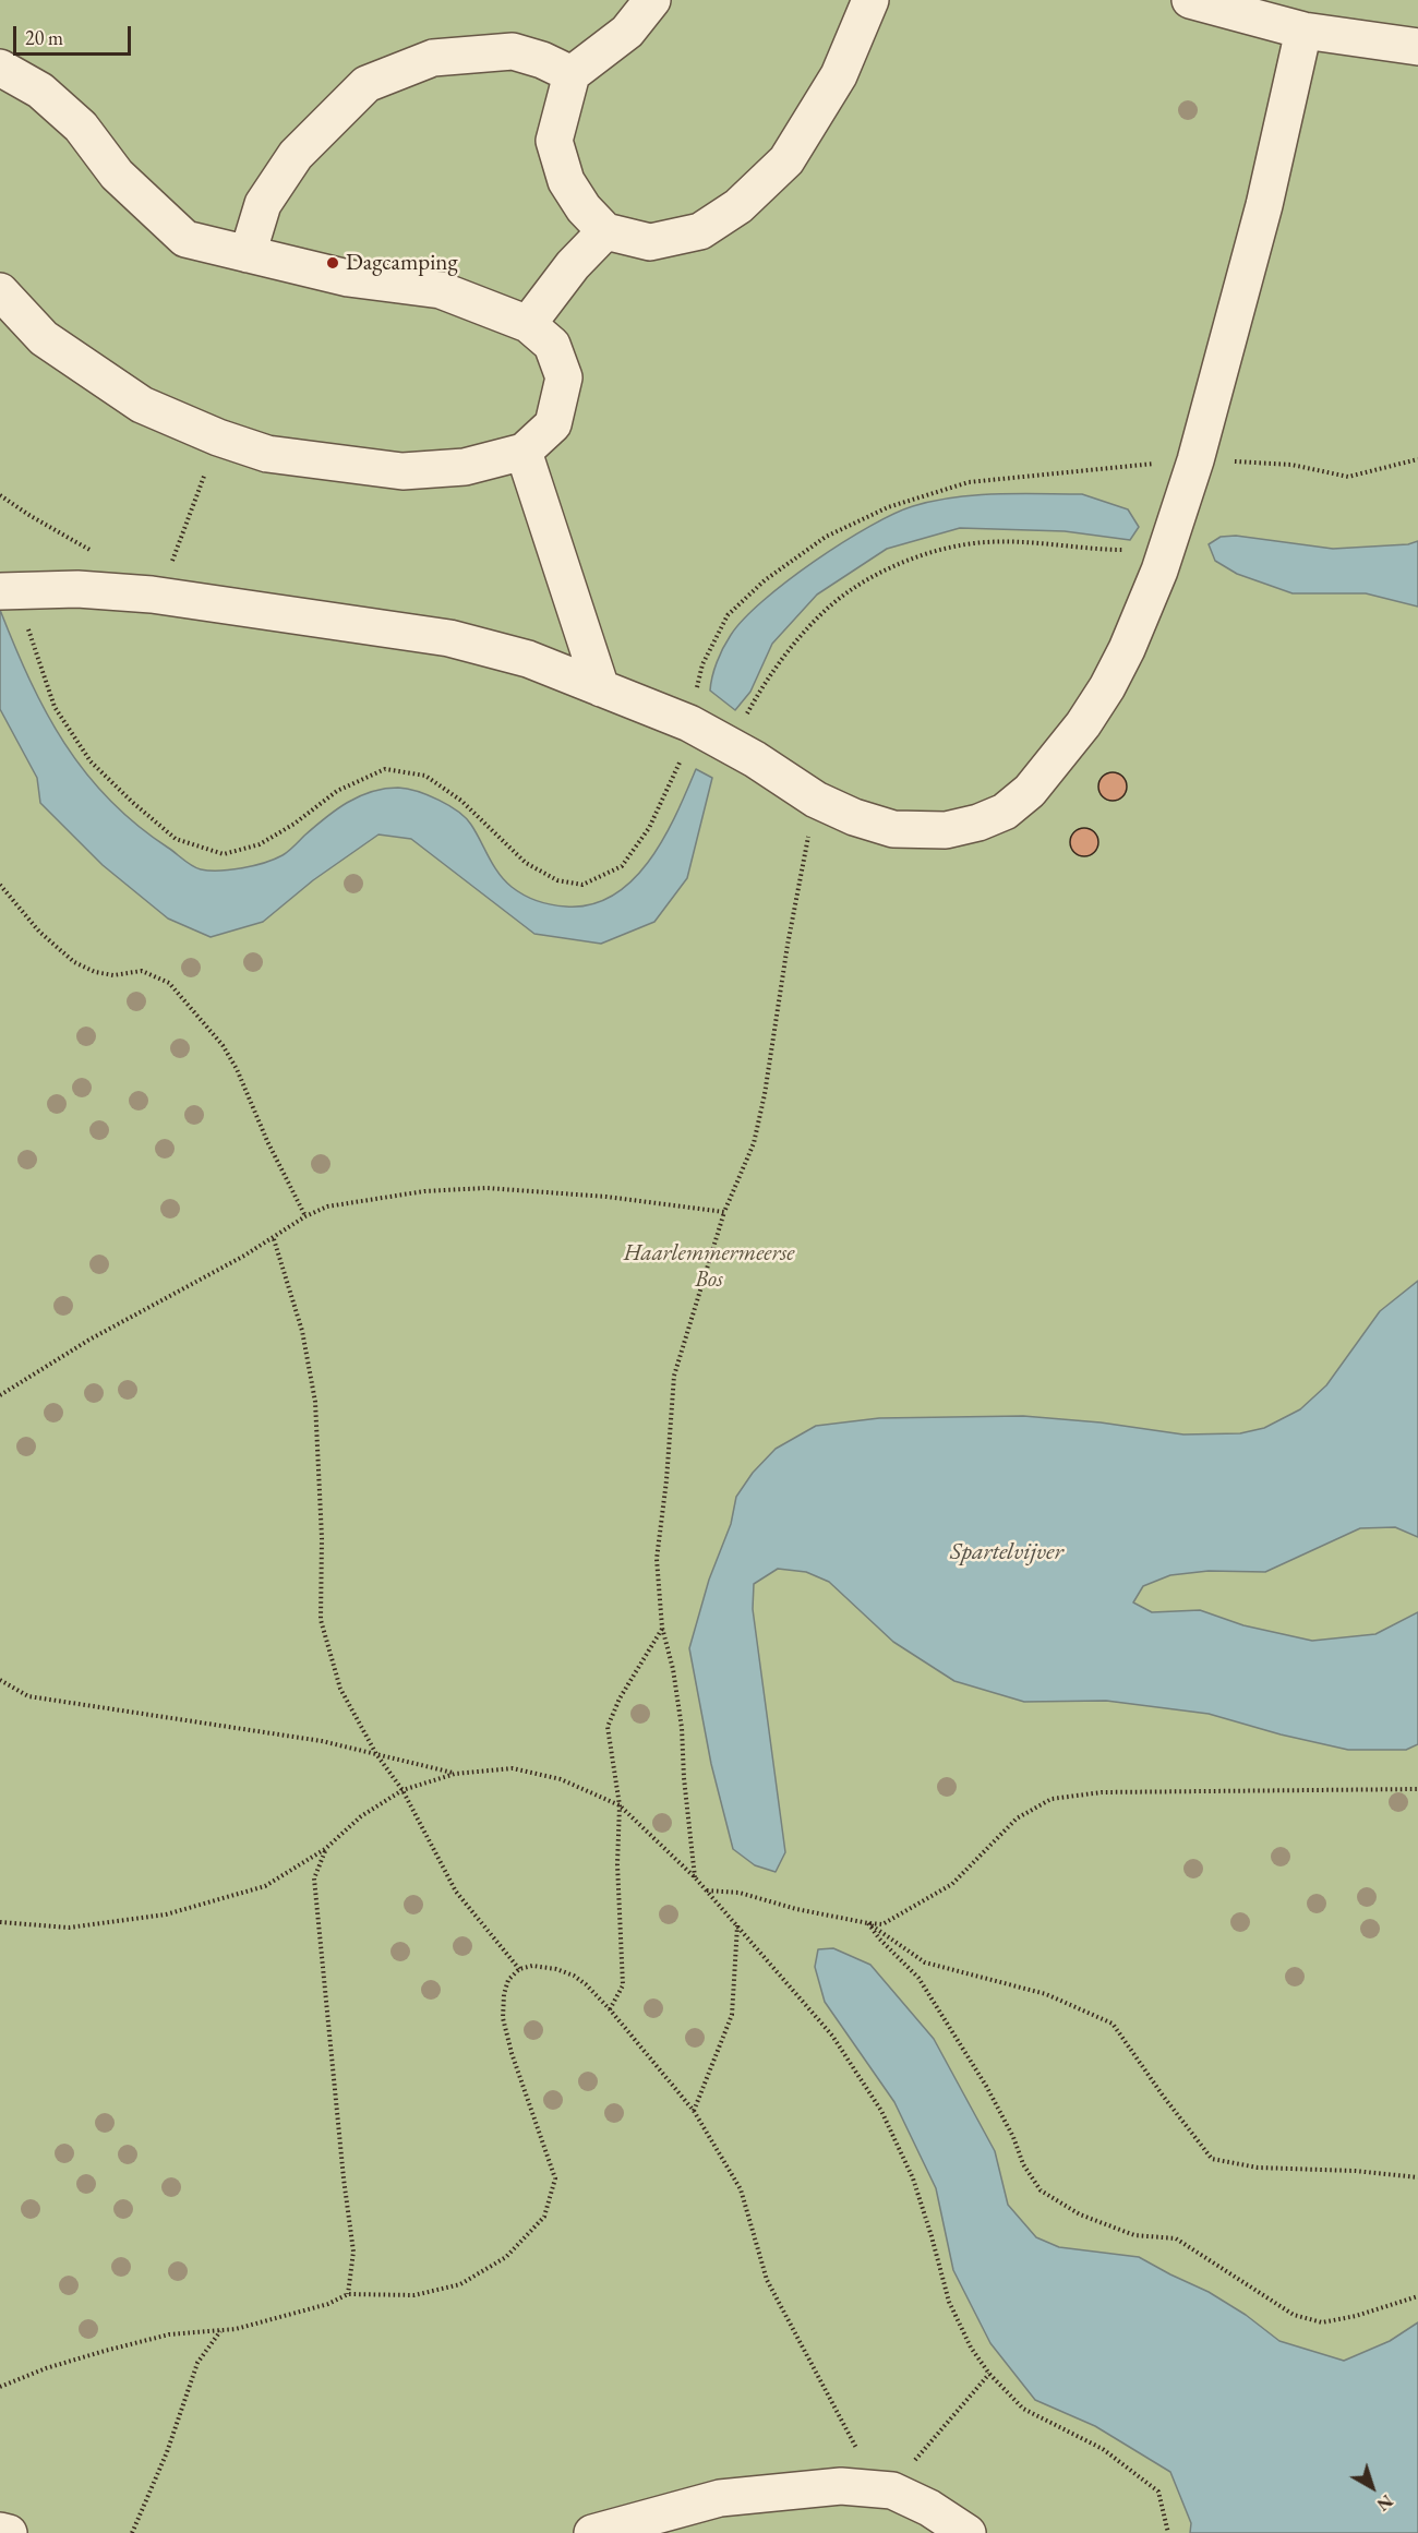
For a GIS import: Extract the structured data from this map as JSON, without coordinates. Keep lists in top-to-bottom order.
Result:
{
  "water": ["Spartelvijver"],
  "parks": ["Haarlemmermeerse Bos"],
  "places": ["Dagcamping"],
  "scale_bar": "20 m",
  "north": "bottom right"
}
